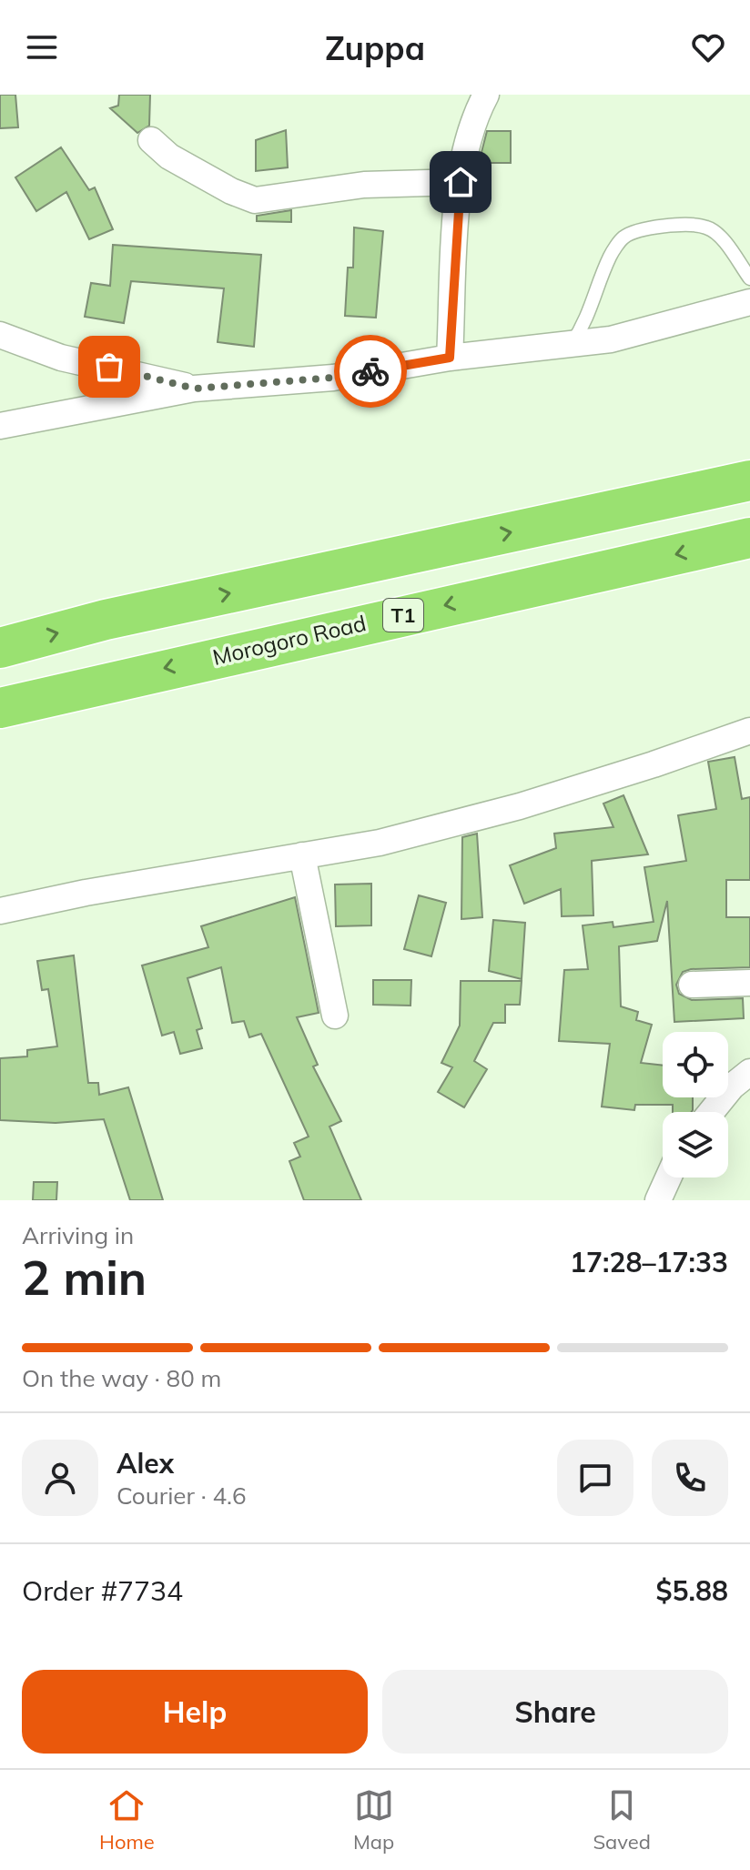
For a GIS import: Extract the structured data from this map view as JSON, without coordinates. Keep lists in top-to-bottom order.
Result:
{
  "streets": {
    "highway": ["T1", "Morogoro Road"]
  },
  "page": {
    "header": "Zuppa",
    "heading": ["2 min", "Arriving in", "17:28–17:33"],
    "panel": [
      "Alex",
      "Courier · 4.6",
      "Order #7734",
      "$5.88"
    ],
    "bar": "On the way · 80 m",
    "buttons": ["Help", "Share"],
    "tabs": ["Home", "Map", "Saved"]
  }
}
